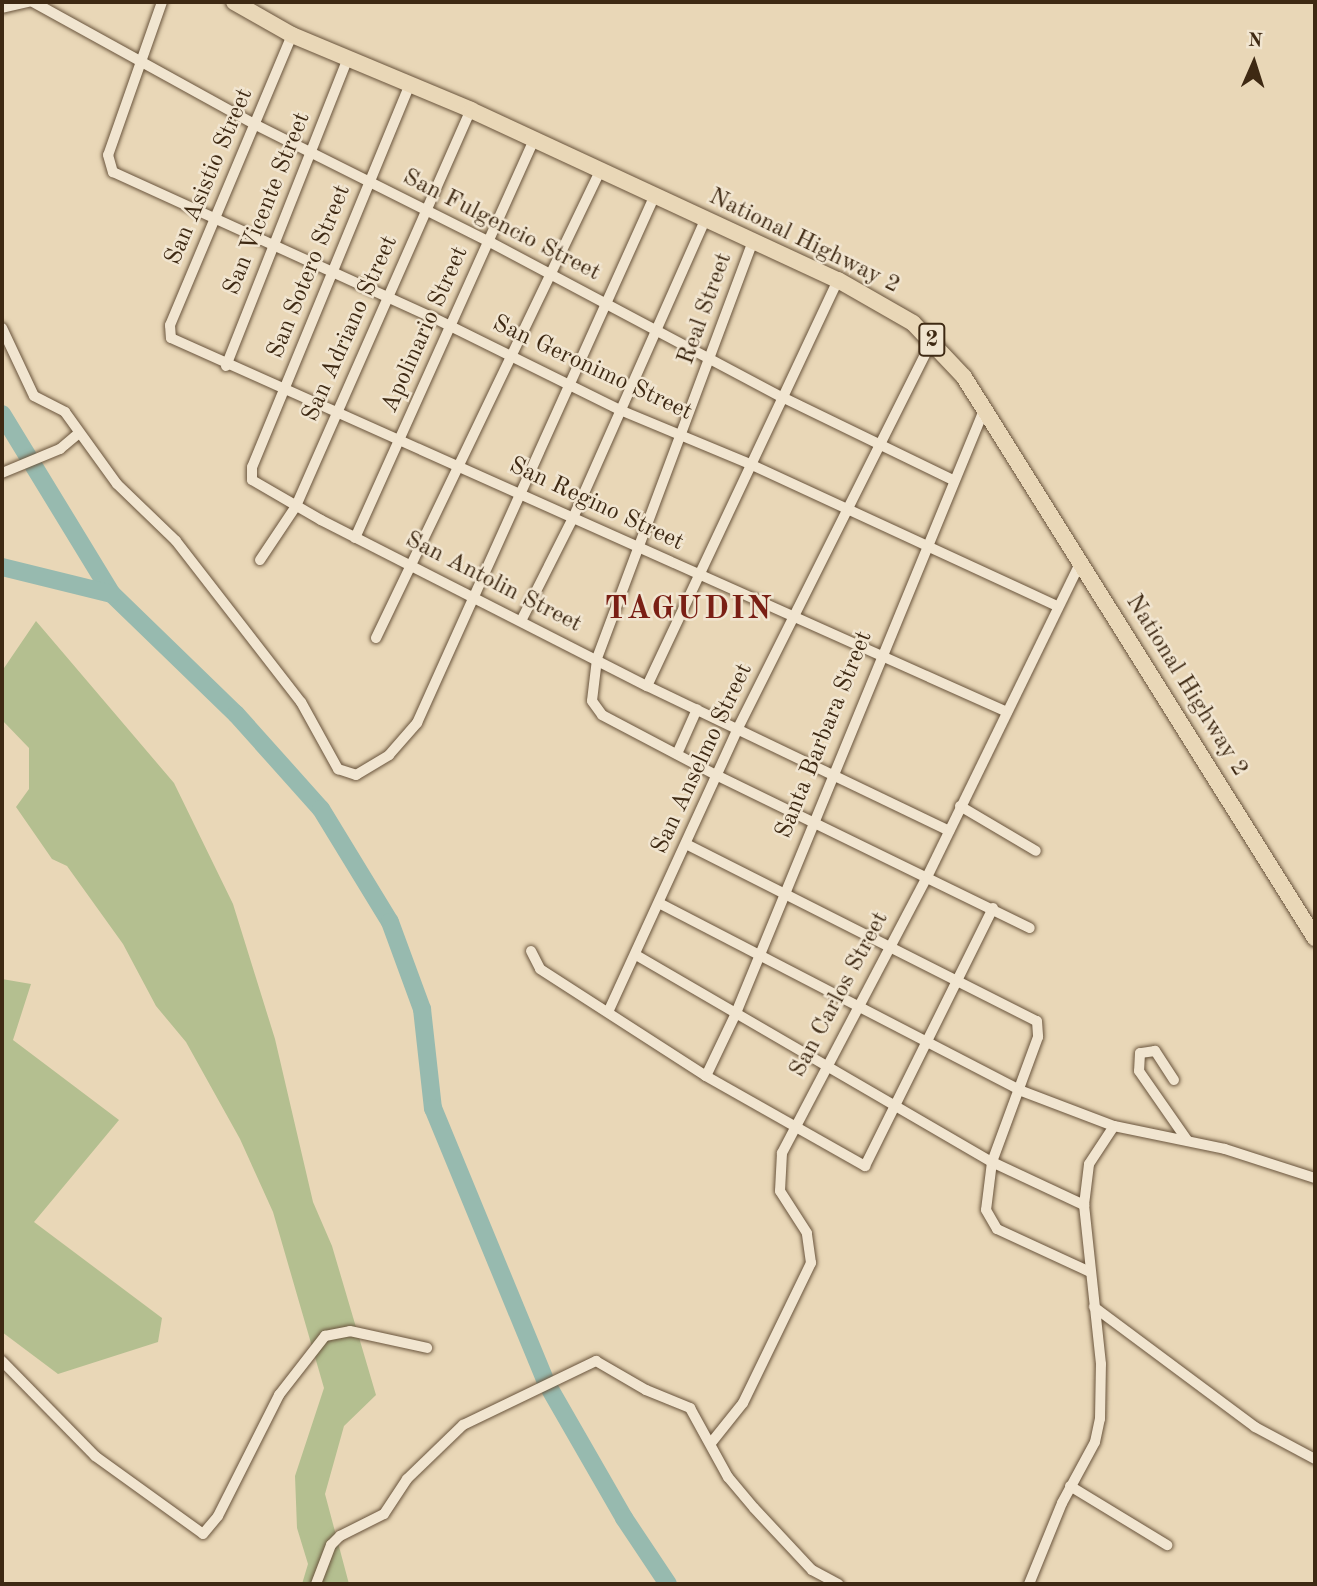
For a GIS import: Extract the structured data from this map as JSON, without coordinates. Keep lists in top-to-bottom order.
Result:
{
  "streets": {
    "highway": ["National Highway 2", "2"],
    "street": [
      "San Asistio Street",
      "San Vicente Street",
      "San Fulgencio Street",
      "San Sotero Street",
      "Real Street",
      "San Adriano Street",
      "Apolinario Street",
      "San Geronimo Street",
      "San Regino Street",
      "San Antolin Street",
      "Santa Barbara Street",
      "San Anselmo Street",
      "San Carlos Street"
    ]
  },
  "crossings": [
    ["San Asistio Street", "San Fulgencio Street"],
    ["San Asistio Street", "National Highway 2"],
    ["San Asistio Street", "San Geronimo Street"],
    ["San Asistio Street", "San Regino Street"],
    ["San Vicente Street", "San Fulgencio Street"],
    ["San Vicente Street", "National Highway 2"],
    ["San Vicente Street", "San Geronimo Street"],
    ["San Vicente Street", "San Regino Street"],
    ["San Fulgencio Street", "San Sotero Street"],
    ["San Fulgencio Street", "Real Street"],
    ["San Fulgencio Street", "San Adriano Street"],
    ["San Fulgencio Street", "Apolinario Street"],
    ["San Fulgencio Street", "San Geronimo Street"],
    ["San Fulgencio Street", "Santa Barbara Street"],
    ["San Fulgencio Street", "San Anselmo Street"],
    ["National Highway 2", "San Sotero Street"],
    ["National Highway 2", "Real Street"],
    ["National Highway 2", "San Adriano Street"],
    ["National Highway 2", "Apolinario Street"],
    ["National Highway 2", "Santa Barbara Street"],
    ["National Highway 2", "San Anselmo Street"],
    ["National Highway 2", "San Carlos Street"],
    ["San Sotero Street", "San Geronimo Street"],
    ["San Sotero Street", "San Regino Street"],
    ["San Sotero Street", "San Antolin Street"],
    ["Real Street", "San Geronimo Street"],
    ["Real Street", "San Regino Street"],
    ["Real Street", "San Antolin Street"],
    ["San Adriano Street", "San Geronimo Street"],
    ["San Adriano Street", "San Regino Street"],
    ["San Adriano Street", "San Antolin Street"],
    ["Apolinario Street", "San Geronimo Street"],
    ["Apolinario Street", "San Regino Street"],
    ["Apolinario Street", "San Antolin Street"],
    ["San Geronimo Street", "Santa Barbara Street"],
    ["San Geronimo Street", "San Anselmo Street"],
    ["San Geronimo Street", "San Carlos Street"],
    ["San Regino Street", "Santa Barbara Street"],
    ["San Regino Street", "San Anselmo Street"],
    ["San Regino Street", "San Carlos Street"],
    ["San Antolin Street", "Santa Barbara Street"],
    ["San Antolin Street", "San Anselmo Street"],
    ["San Antolin Street", "San Carlos Street"]
  ],
  "districts": ["TAGUDIN"],
  "north": "top"
}
